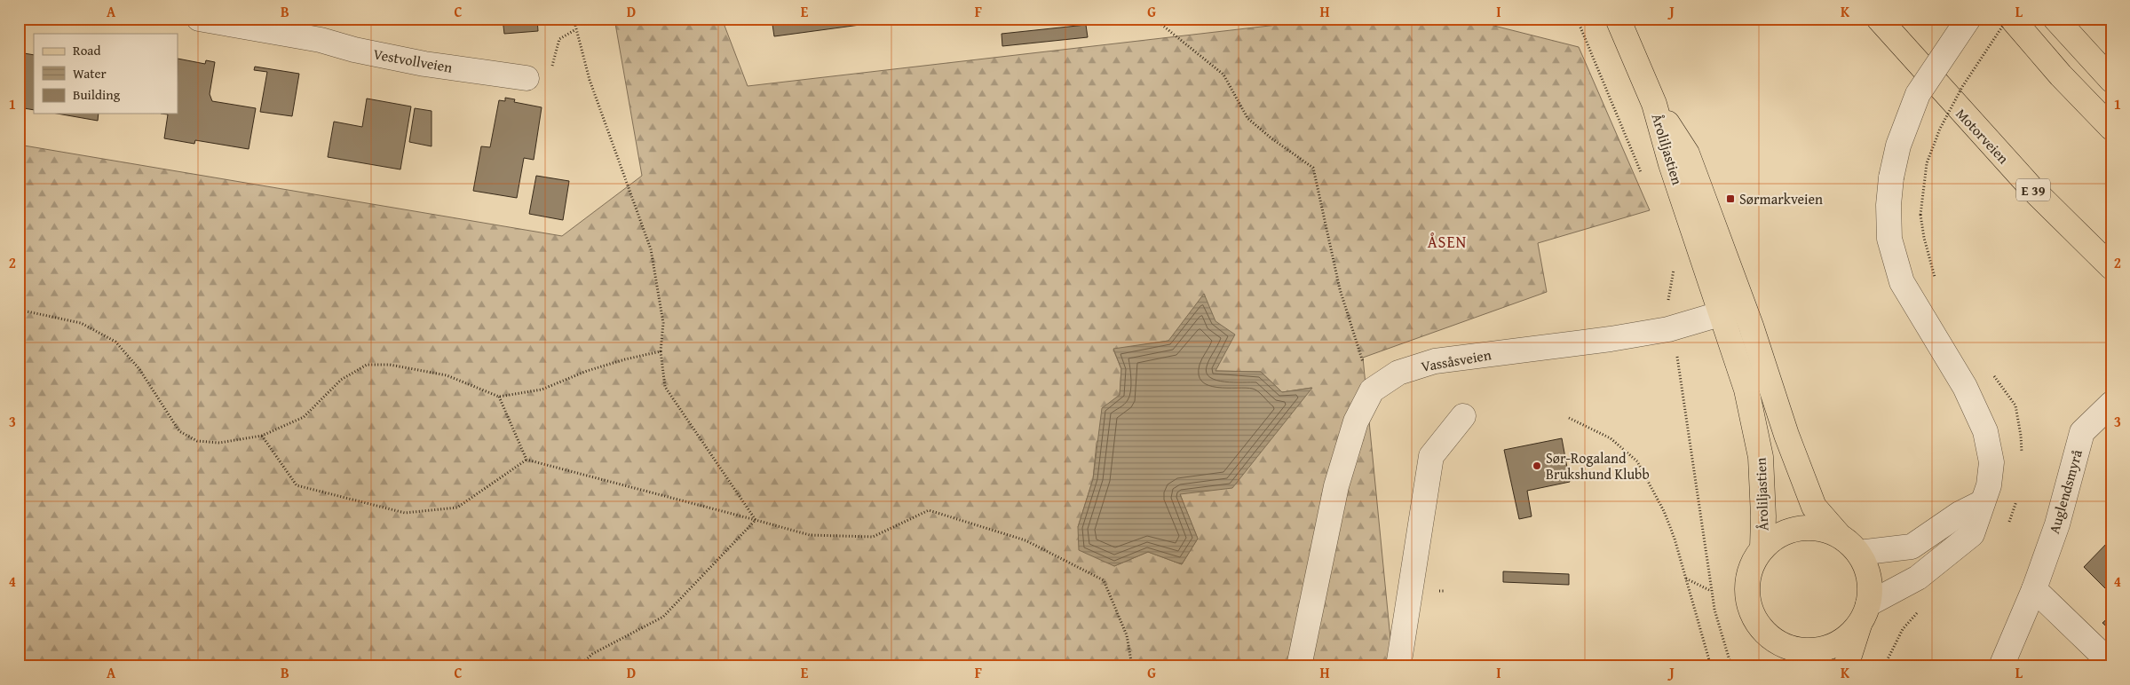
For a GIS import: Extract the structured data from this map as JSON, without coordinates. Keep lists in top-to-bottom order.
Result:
{
  "streets": {
    "main road": ["Motorveien", "Åroliljastien", "E 39"],
    "street": ["Vestvollveien", "Vassåsveien", "Auglendsmyrå"]
  },
  "crossings": [
    ["Åroliljastien", "Vassåsveien"]
  ],
  "districts": ["ÅSEN"],
  "places": {
    "transit": ["Sørmarkveien"],
    "other": ["Sør-Rogaland Brukshund Klubb"]
  },
  "legend": ["Road", "Water", "Building"],
  "grid": {
    "columns": [
      "A",
      "B",
      "C",
      "D",
      "E",
      "F",
      "G",
      "H",
      "I",
      "J",
      "K",
      "L"
    ],
    "rows": [
      "1",
      "2",
      "3",
      "4"
    ]
  }
}
